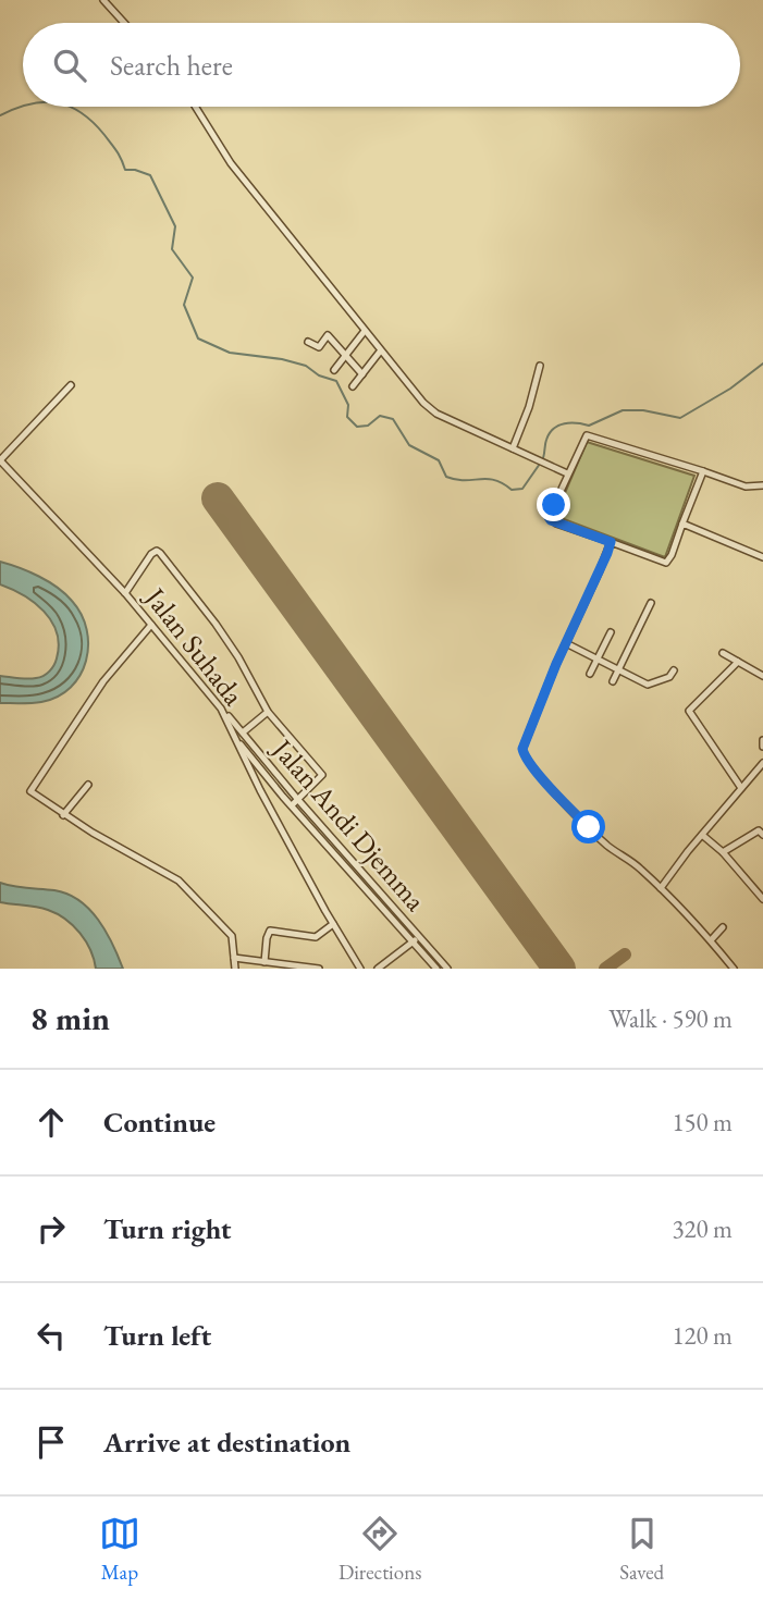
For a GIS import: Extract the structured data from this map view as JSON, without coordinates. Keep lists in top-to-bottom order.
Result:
{
  "streets": {
    "street": ["Jalan Suhada", "Jalan Andi Djemma"]
  },
  "crossings": [
    ["Jalan Suhada", "Jalan Andi Djemma"]
  ],
  "page": {
    "search": "Search here",
    "heading": ["8 min", "Walk · 590 m"],
    "list": [
      ["Continue", "150 m"],
      ["Turn right", "320 m"],
      ["Turn left", "120 m"],
      "Arrive at destination"
    ],
    "nav": ["Map", "Directions", "Saved"]
  }
}
